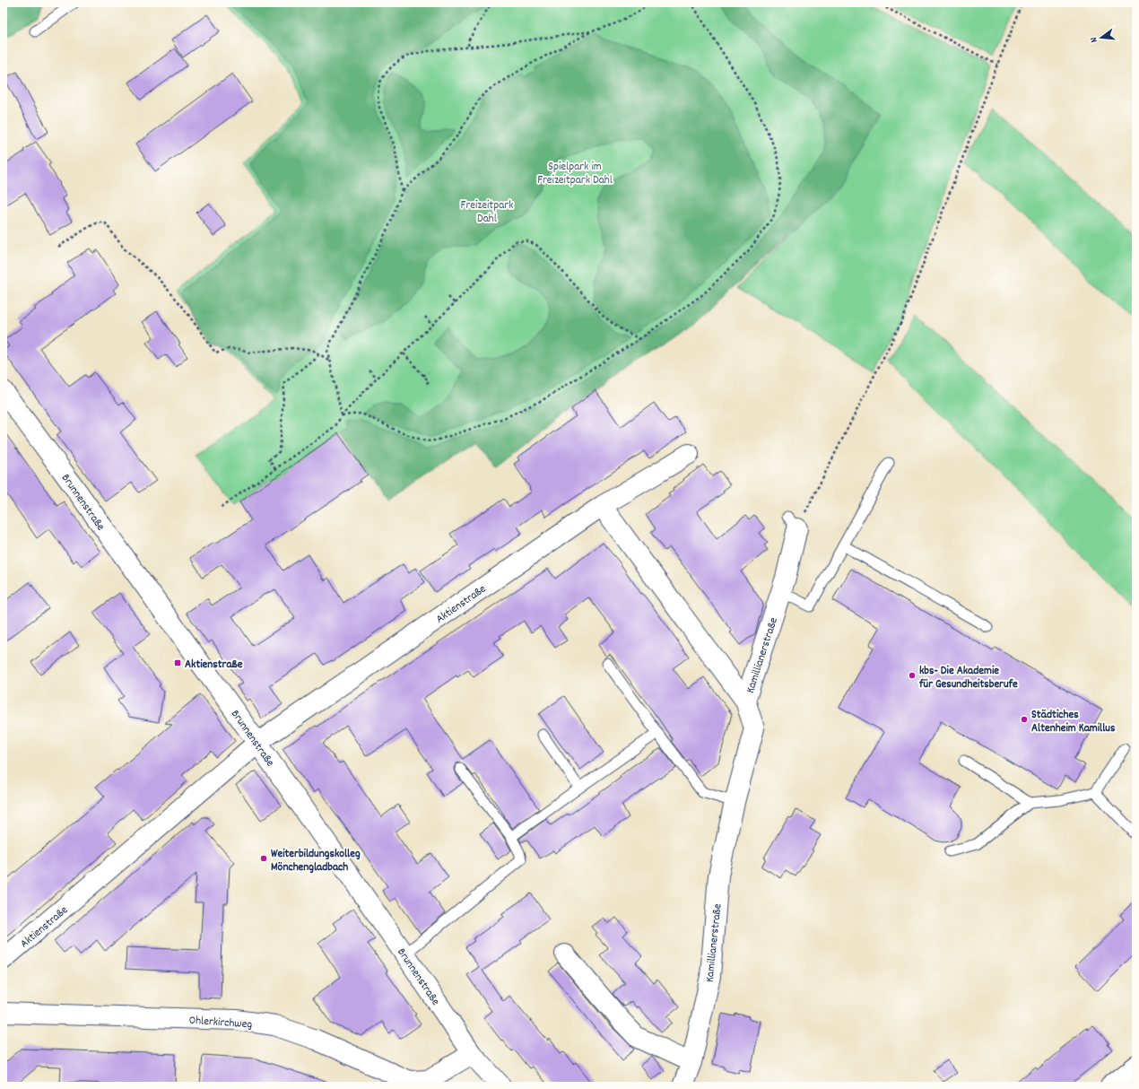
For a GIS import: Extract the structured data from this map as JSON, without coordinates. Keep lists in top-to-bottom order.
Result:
{
  "streets": {
    "street": [
      "Brunnenstraße",
      "Aktienstraße",
      "Kamillianerstraße",
      "Ohlerkirchweg"
    ]
  },
  "crossings": [
    ["Brunnenstraße", "Aktienstraße"],
    ["Brunnenstraße", "Ohlerkirchweg"]
  ],
  "parks": ["Spielpark im Freizeitpark Dahl", "Freizeitpark Dahl"],
  "places": {
    "transit": ["Aktienstraße"],
    "other": ["kbs- Die Akademie für Gesundheitsberufe", "Städtiches Altenheim Kamillus", "Weiterbildungskolleg Mönchengladbach"]
  },
  "north": "left"
}
